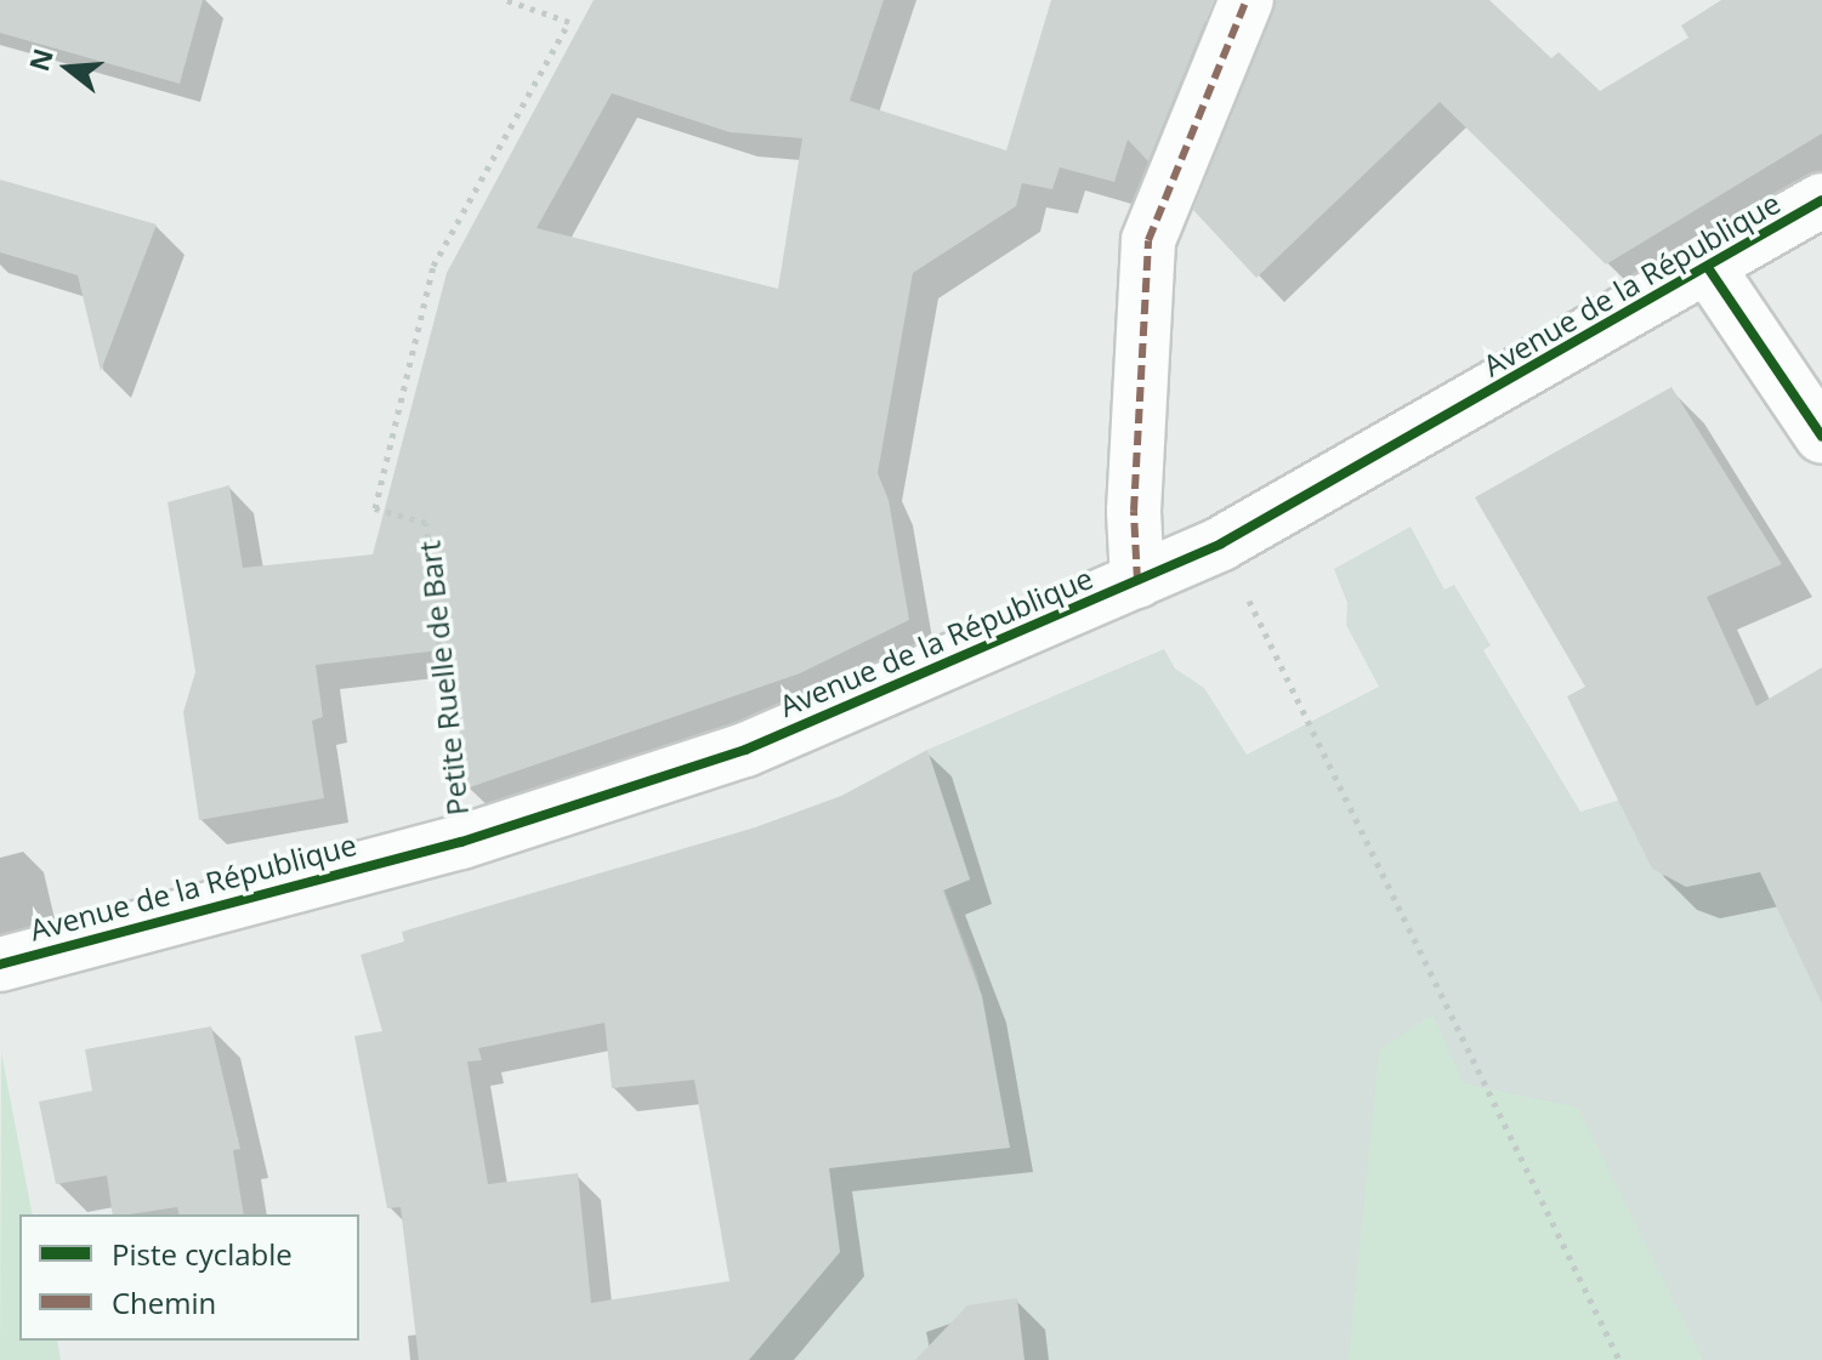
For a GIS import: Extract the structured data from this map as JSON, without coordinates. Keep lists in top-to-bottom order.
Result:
{
  "streets": {
    "main road": ["Avenue de la République"],
    "path": ["Petite Ruelle de Bart"]
  },
  "crossings": [
    ["Avenue de la République", "Petite Ruelle de Bart"]
  ],
  "legend": ["Piste cyclable", "Chemin"],
  "north": "left"
}
